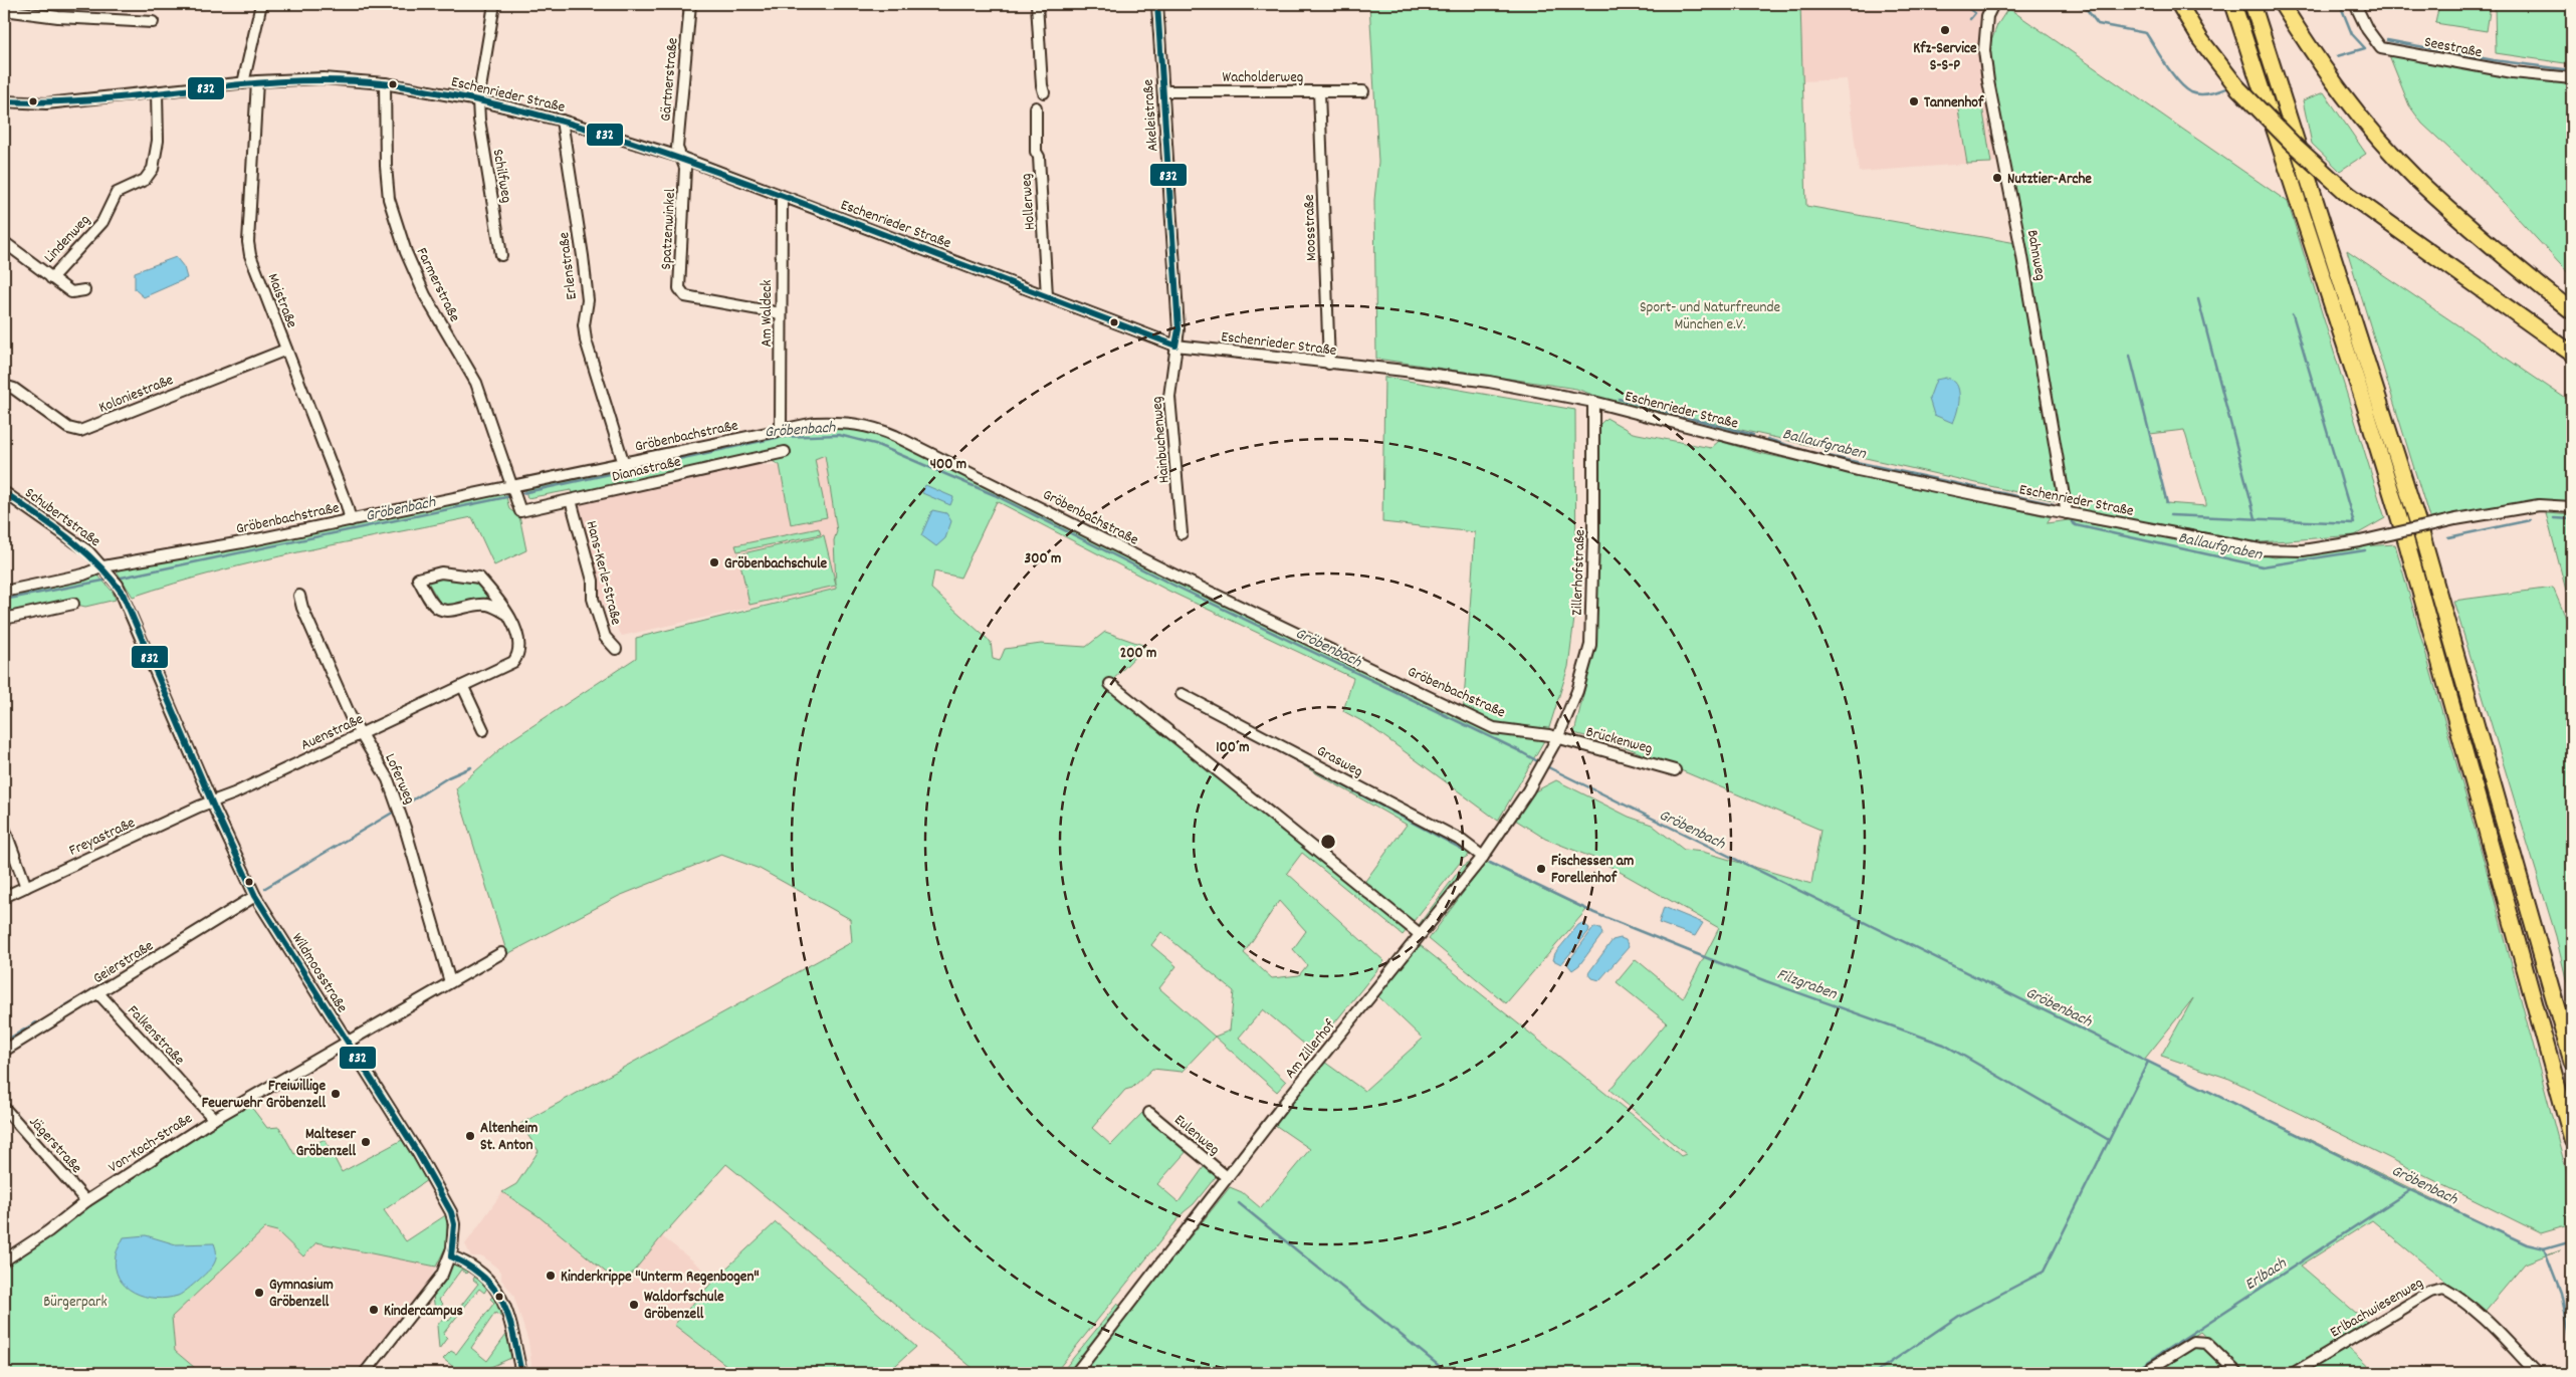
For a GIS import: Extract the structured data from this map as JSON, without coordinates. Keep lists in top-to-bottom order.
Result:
{
  "streets": {
    "street": [
      "Seestraße",
      "Wacholderweg",
      "Gärtnerstraße",
      "Eschenrieder Straße",
      "Akeleistraße",
      "Schilfweg",
      "Hollerweg",
      "Moosstraße",
      "Spatzenwinkel",
      "Lindenweg",
      "Bahnweg",
      "Erlenstraße",
      "Farmerstraße",
      "Maistraße",
      "Am Waldeck",
      "Koloniestraße",
      "Gröbenbachstraße",
      "Hainbuchenweg",
      "Dianastraße",
      "Schubertstraße",
      "Hans-Kerle-Straße",
      "Zillerhofstraße",
      "Auenstraße",
      "Brückenweg",
      "Grasweg",
      "Loferweg",
      "Freyastraße",
      "Geierstraße",
      "Wildmoosstraße",
      "Falkenstraße",
      "Am Zillerhof",
      "Eulenweg",
      "Von-Koch-Straße",
      "Jägerstraße",
      "Erlbachwiesenweg"
    ]
  },
  "crossings": [
    ["Wacholderweg", "Akeleistraße"],
    ["Wacholderweg", "Moosstraße"],
    ["Gärtnerstraße", "Eschenrieder Straße"],
    ["Gärtnerstraße", "Spatzenwinkel"],
    ["Eschenrieder Straße", "Akeleistraße"],
    ["Eschenrieder Straße", "Schilfweg"],
    ["Eschenrieder Straße", "Hollerweg"],
    ["Eschenrieder Straße", "Moosstraße"],
    ["Eschenrieder Straße", "Spatzenwinkel"],
    ["Eschenrieder Straße", "Lindenweg"],
    ["Eschenrieder Straße", "Bahnweg"],
    ["Eschenrieder Straße", "Erlenstraße"],
    ["Eschenrieder Straße", "Farmerstraße"],
    ["Eschenrieder Straße", "Maistraße"],
    ["Eschenrieder Straße", "Am Waldeck"],
    ["Eschenrieder Straße", "Hainbuchenweg"],
    ["Eschenrieder Straße", "Zillerhofstraße"],
    ["Akeleistraße", "Hainbuchenweg"],
    ["Spatzenwinkel", "Am Waldeck"],
    ["Erlenstraße", "Gröbenbachstraße"],
    ["Farmerstraße", "Gröbenbachstraße"],
    ["Farmerstraße", "Dianastraße"],
    ["Maistraße", "Koloniestraße"],
    ["Maistraße", "Gröbenbachstraße"],
    ["Am Waldeck", "Gröbenbachstraße"],
    ["Gröbenbachstraße", "Dianastraße"],
    ["Gröbenbachstraße", "Schubertstraße"],
    ["Gröbenbachstraße", "Zillerhofstraße"],
    ["Gröbenbachstraße", "Brückenweg"],
    ["Gröbenbachstraße", "Wildmoosstraße"],
    ["Gröbenbachstraße", "Am Zillerhof"],
    ["Dianastraße", "Hans-Kerle-Straße"],
    ["Schubertstraße", "Wildmoosstraße"],
    ["Zillerhofstraße", "Brückenweg"],
    ["Zillerhofstraße", "Am Zillerhof"],
    ["Auenstraße", "Loferweg"],
    ["Auenstraße", "Freyastraße"],
    ["Auenstraße", "Wildmoosstraße"],
    ["Brückenweg", "Am Zillerhof"],
    ["Grasweg", "Am Zillerhof"],
    ["Loferweg", "Von-Koch-Straße"],
    ["Freyastraße", "Wildmoosstraße"],
    ["Geierstraße", "Wildmoosstraße"],
    ["Geierstraße", "Falkenstraße"],
    ["Wildmoosstraße", "Von-Koch-Straße"],
    ["Falkenstraße", "Von-Koch-Straße"],
    ["Am Zillerhof", "Eulenweg"],
    ["Von-Koch-Straße", "Jägerstraße"]
  ],
  "water": [
    "Gröbenbach",
    "Ballaufgraben",
    "Filzgraben",
    "Erlbach"
  ],
  "parks": ["Sport- und Naturfreunde München e.V.", "Bürgerpark"],
  "places": [
    "Kfz-Service S-S-P",
    "Tannenhof",
    "Nutztier-Arche",
    "Gröbenbachschule",
    "Fischessen am Forellenhof",
    "Freiwillige Feuerwehr Gröbenzell",
    "Altenheim St. Anton",
    "Malteser Gröbenzell",
    "Kinderkrippe \"Unterm Regenbogen\"",
    "Gymnasium Gröbenzell",
    "Waldorfschule Gröbenzell",
    "Kindercampus"
  ],
  "lines": ["transit line 832"],
  "rings": [
    "400 m",
    "300 m",
    "200 m",
    "100 m"
  ]
}
